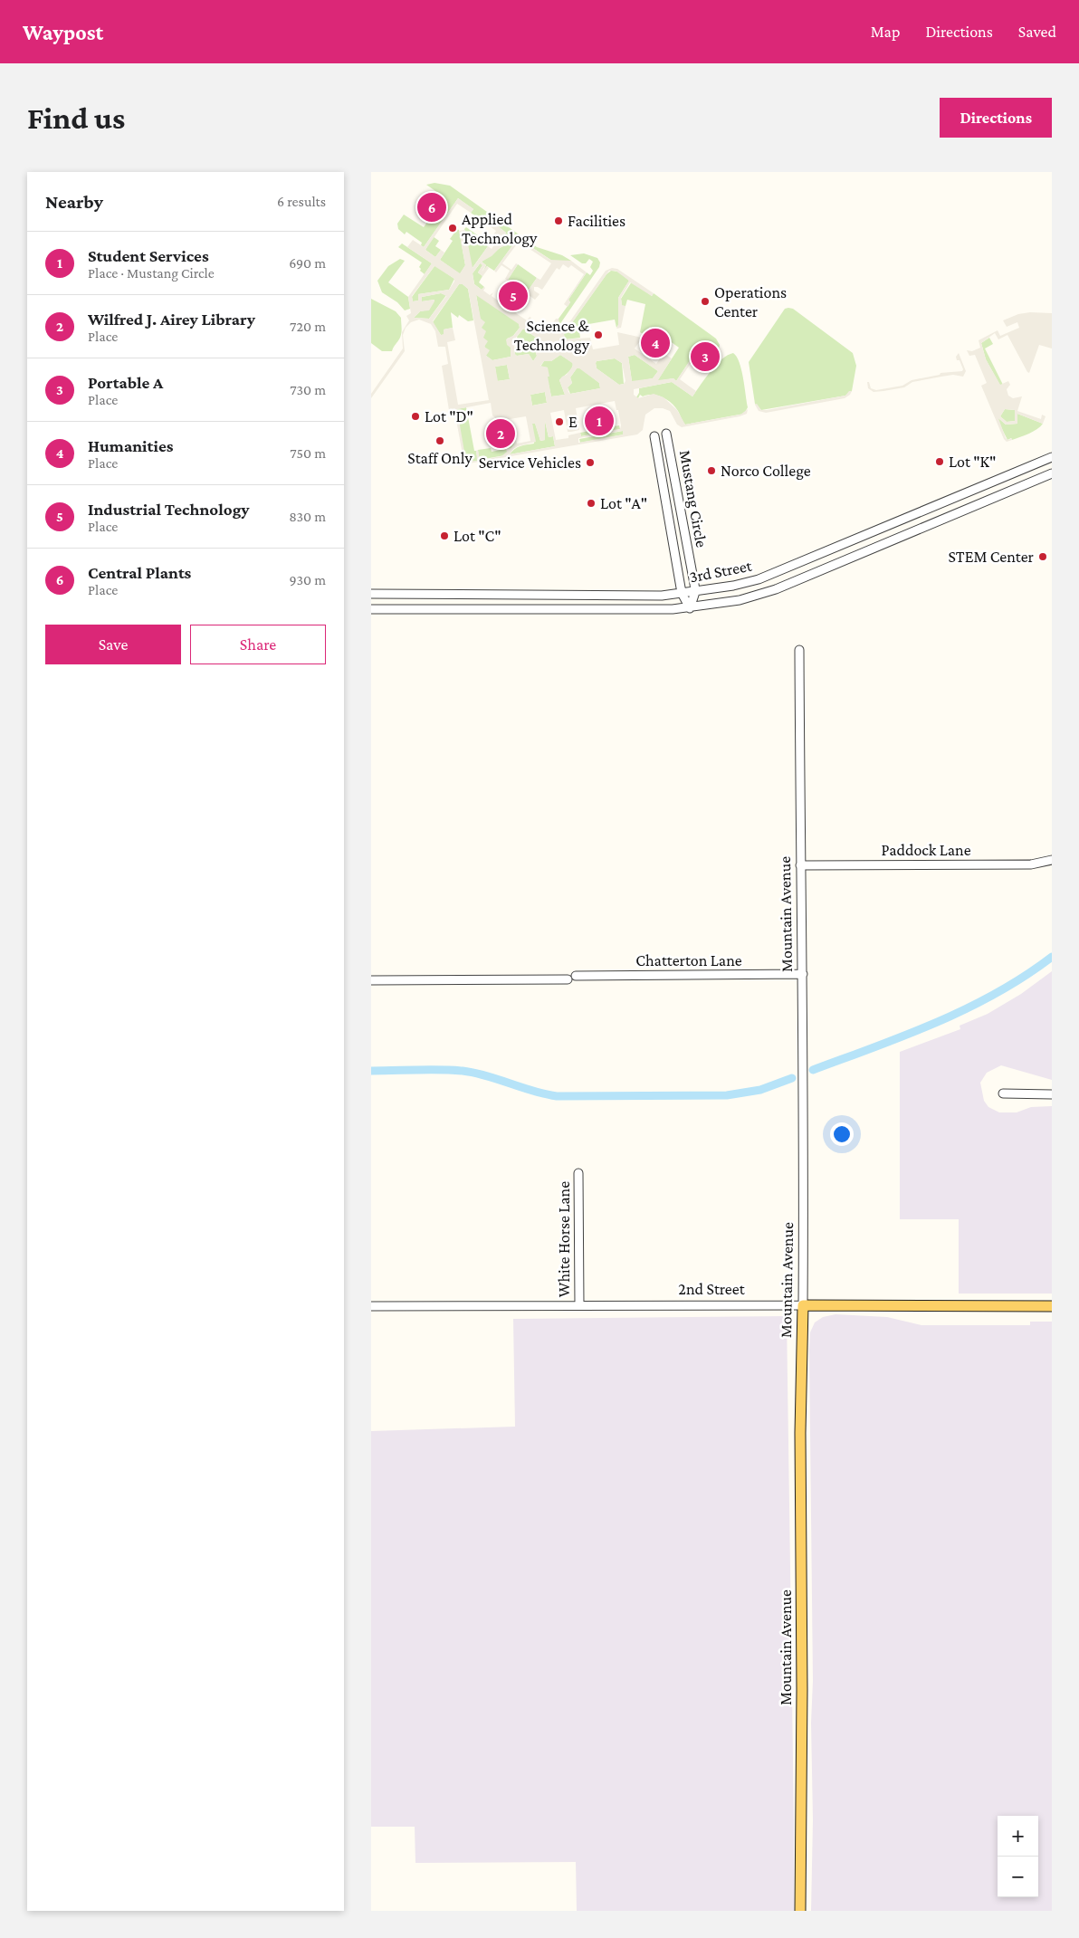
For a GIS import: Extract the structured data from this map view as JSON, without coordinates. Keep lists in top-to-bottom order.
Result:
{
  "streets": {
    "main road": ["Mountain Avenue", "2nd Street"],
    "street": [
      "Mustang Circle",
      "3rd Street",
      "Paddock Lane",
      "Chatterton Lane",
      "White Horse Lane"
    ]
  },
  "crossings": [
    ["Mustang Circle", "3rd Street"],
    ["Paddock Lane", "Mountain Avenue"],
    ["Mountain Avenue", "Chatterton Lane"],
    ["Mountain Avenue", "2nd Street"],
    ["White Horse Lane", "2nd Street"]
  ],
  "places": [
    "Facilities",
    "Applied Technology",
    "Operations Center",
    "Science & Technology",
    "Lot \"D\"",
    "E",
    "Staff Only",
    "Lot \"K\"",
    "Service Vehicles",
    "Norco College",
    "Lot \"A\"",
    "Lot \"C\"",
    "STEM Center"
  ],
  "page": {
    "header": "Waypost",
    "nav": ["Map", "Directions", "Saved"],
    "buttons": [
      "Directions",
      ["Save", "Share"]
    ],
    "title": "Find us",
    "heading": ["Nearby", "6 results"],
    "pins": [
      "6",
      "5",
      "4",
      "3",
      "1",
      "2"
    ],
    "list": [
      {
        "mark": "1",
        "name": "Student Services",
        "note": "Place · Mustang Circle",
        "value": "690 m"
      },
      {
        "mark": "2",
        "name": "Wilfred J. Airey Library",
        "note": "Place",
        "value": "720 m"
      },
      {
        "mark": "3",
        "name": "Portable A",
        "note": "Place",
        "value": "730 m"
      },
      {
        "mark": "4",
        "name": "Humanities",
        "note": "Place",
        "value": "750 m"
      },
      {
        "mark": "5",
        "name": "Industrial Technology",
        "note": "Place",
        "value": "830 m"
      },
      {
        "mark": "6",
        "name": "Central Plants",
        "note": "Place",
        "value": "930 m"
      }
    ],
    "map_buttons": ["+", "−"]
  }
}
